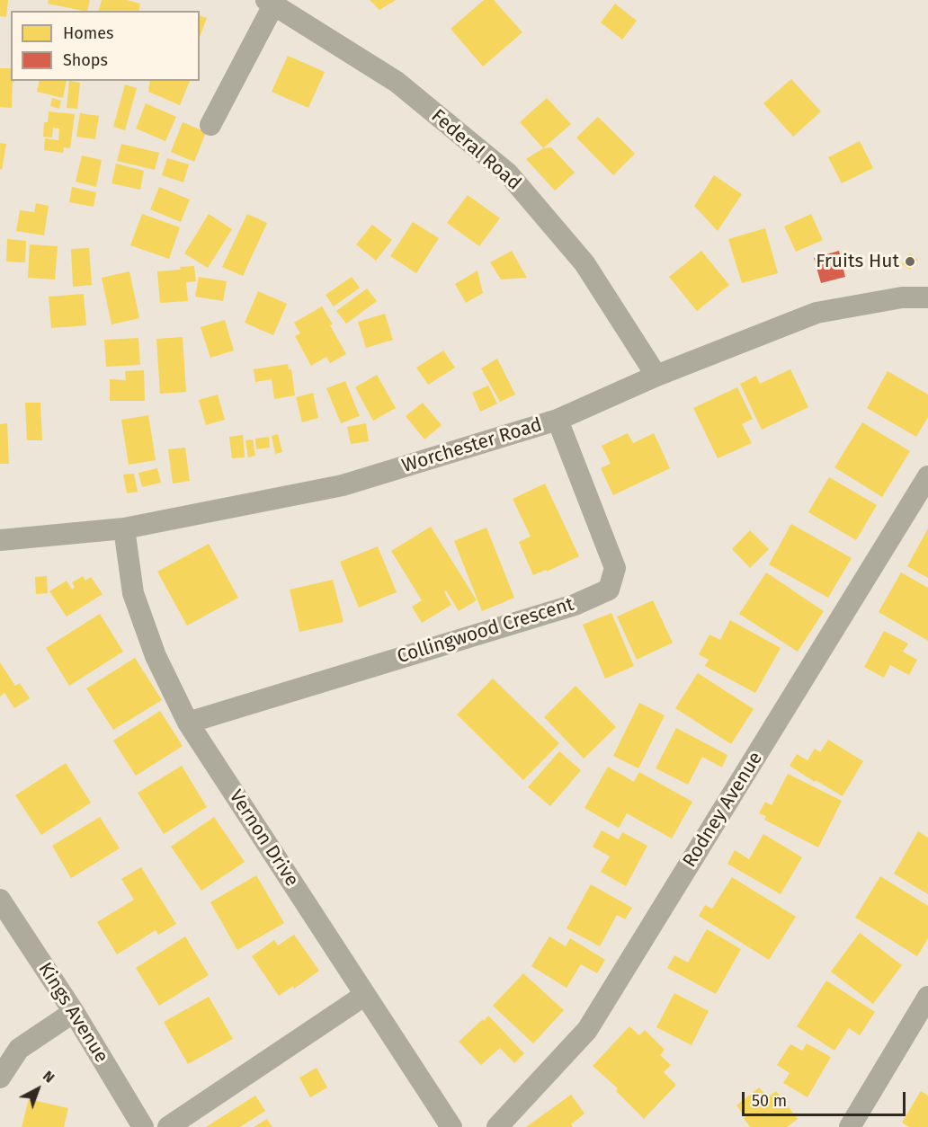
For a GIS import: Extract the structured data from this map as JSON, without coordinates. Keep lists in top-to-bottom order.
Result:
{
  "streets": {
    "street": [
      "Federal Road",
      "Worchester Road",
      "Collingwood Crescent",
      "Rodney Avenue",
      "Vernon Drive",
      "Kings Avenue"
    ]
  },
  "crossings": [
    ["Federal Road", "Worchester Road"],
    ["Worchester Road", "Collingwood Crescent"],
    ["Worchester Road", "Vernon Drive"],
    ["Collingwood Crescent", "Vernon Drive"]
  ],
  "places": ["Fruits Hut"],
  "legend": ["Homes", "Shops"],
  "scale_bar": "50 m",
  "north": "top right"
}
